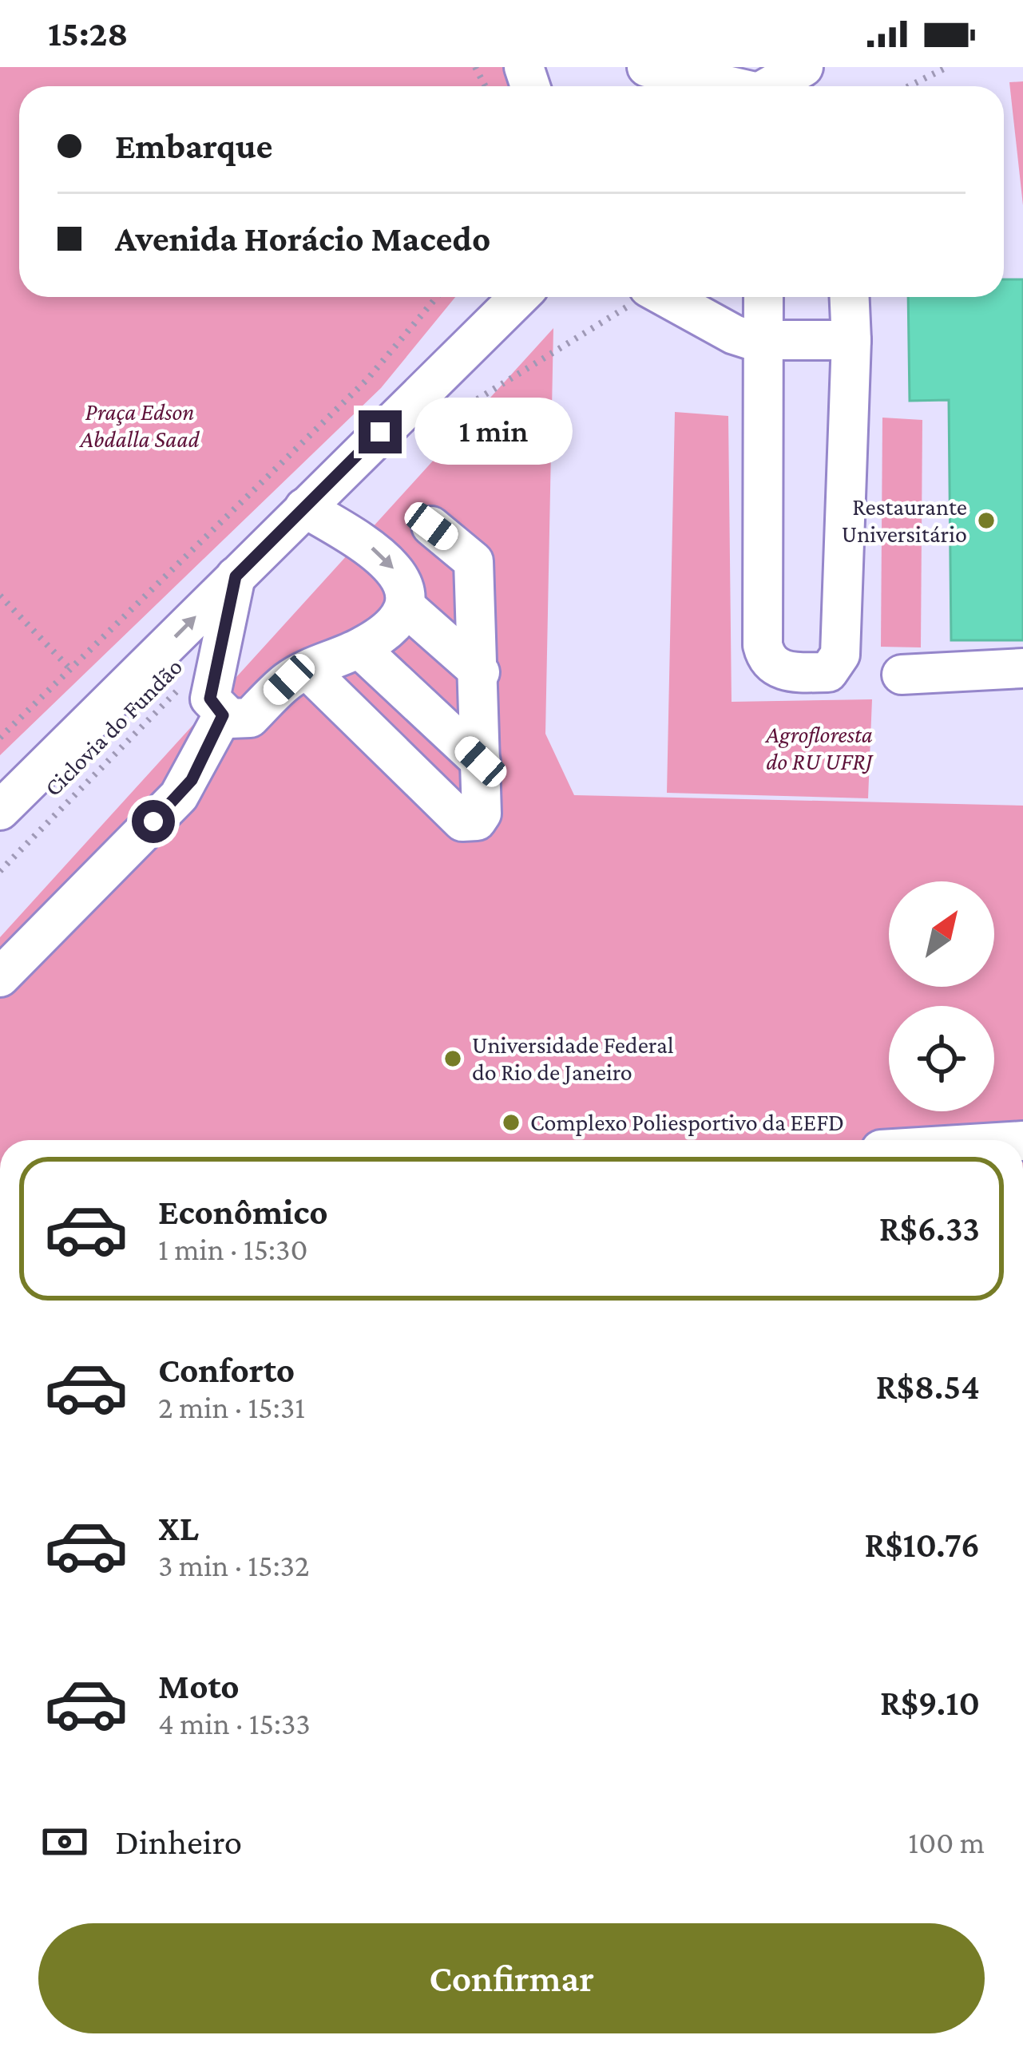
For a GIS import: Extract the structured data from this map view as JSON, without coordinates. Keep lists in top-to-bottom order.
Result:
{
  "streets": {
    "path": ["Ciclovia do Fundão"]
  },
  "parks": ["Praça Edson Abdalla Saad", "Agrofloresta do RU UFRJ"],
  "places": ["Restaurante Universitário", "Universidade Federal do Rio de Janeiro", "Complexo Poliesportivo da EEFD"],
  "north": "top right",
  "page": {
    "status": "15:28",
    "banner": ["Embarque", "Avenida Horácio Macedo"],
    "bubble": "1 min",
    "list": [
      {
        "name": "Econômico",
        "note": "1 min · 15:30",
        "value": "R$6.33"
      },
      {
        "name": "Conforto",
        "note": "2 min · 15:31",
        "value": "R$8.54"
      },
      {
        "name": "XL",
        "note": "3 min · 15:32",
        "value": "R$10.76"
      },
      {
        "name": "Moto",
        "note": "4 min · 15:33",
        "value": "R$9.10"
      }
    ],
    "pay": ["Dinheiro", "100 m"],
    "buttons": "Confirmar"
  }
}
